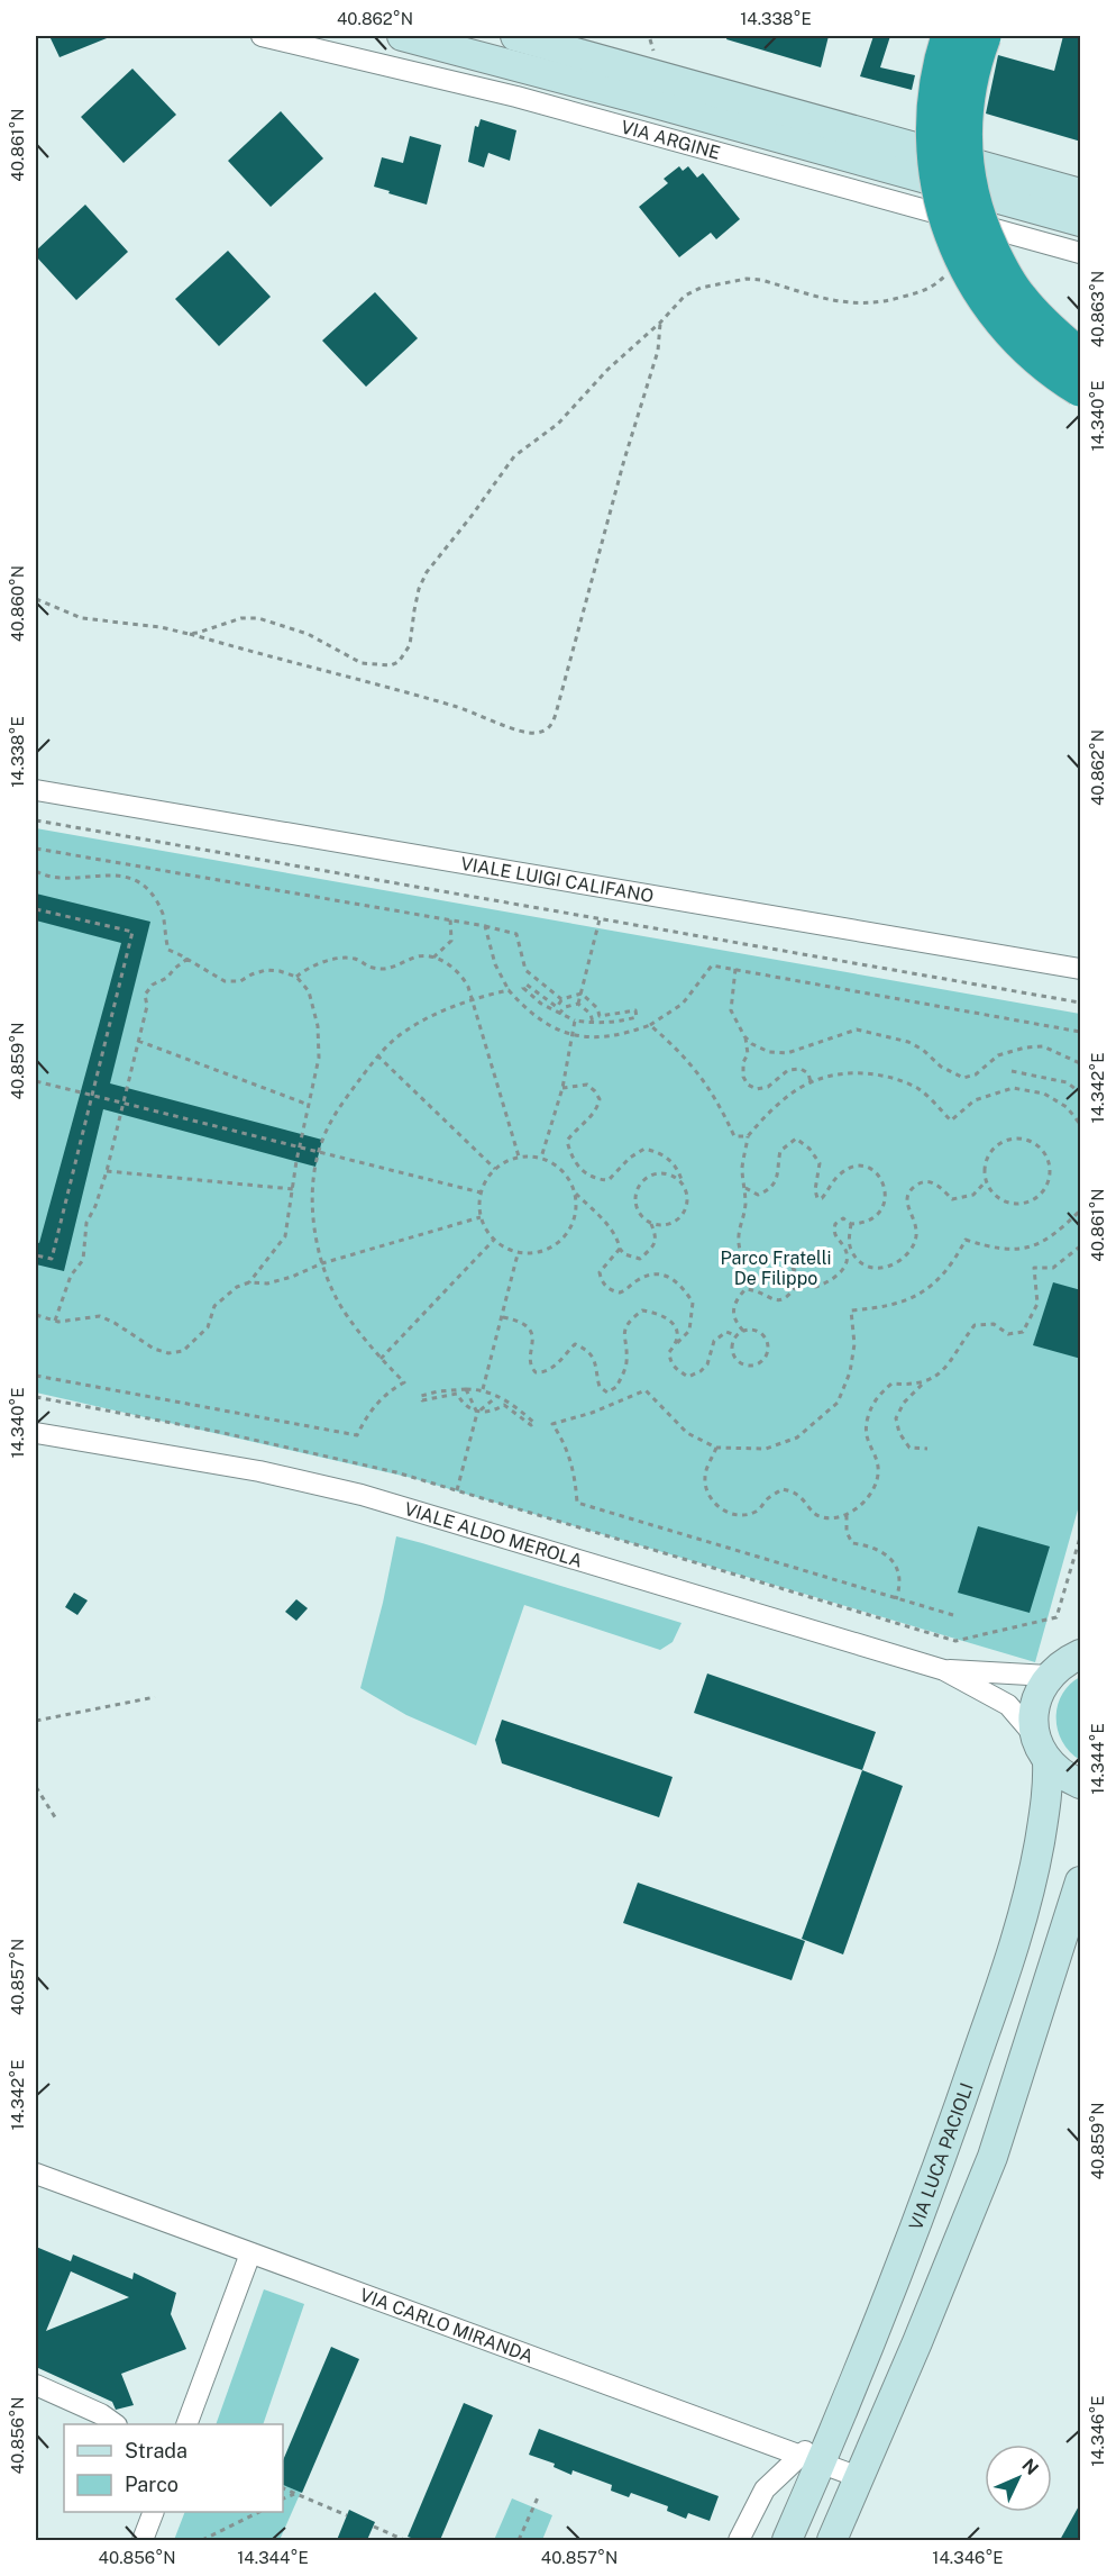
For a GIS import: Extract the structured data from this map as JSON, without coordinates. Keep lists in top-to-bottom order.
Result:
{
  "streets": {
    "main road": ["VIA ARGINE", "VIA LUCA PACIOLI"],
    "street": ["VIALE LUIGI CALIFANO", "VIALE ALDO MEROLA", "VIA CARLO MIRANDA"]
  },
  "crossings": [
    ["VIALE ALDO MEROLA", "VIA LUCA PACIOLI"],
    ["VIA LUCA PACIOLI", "VIA CARLO MIRANDA"]
  ],
  "parks": ["Parco Fratelli De Filippo"],
  "legend": ["Strada", "Parco"],
  "north": "top right",
  "coordinates": [
    "40.862°N",
    "14.338°E",
    "40.861°N",
    "40.863°N",
    "14.340°E",
    "40.860°N",
    "40.859°N",
    "14.342°E",
    "14.344°E",
    "40.857°N",
    "14.346°E",
    "40.856°N"
  ]
}
